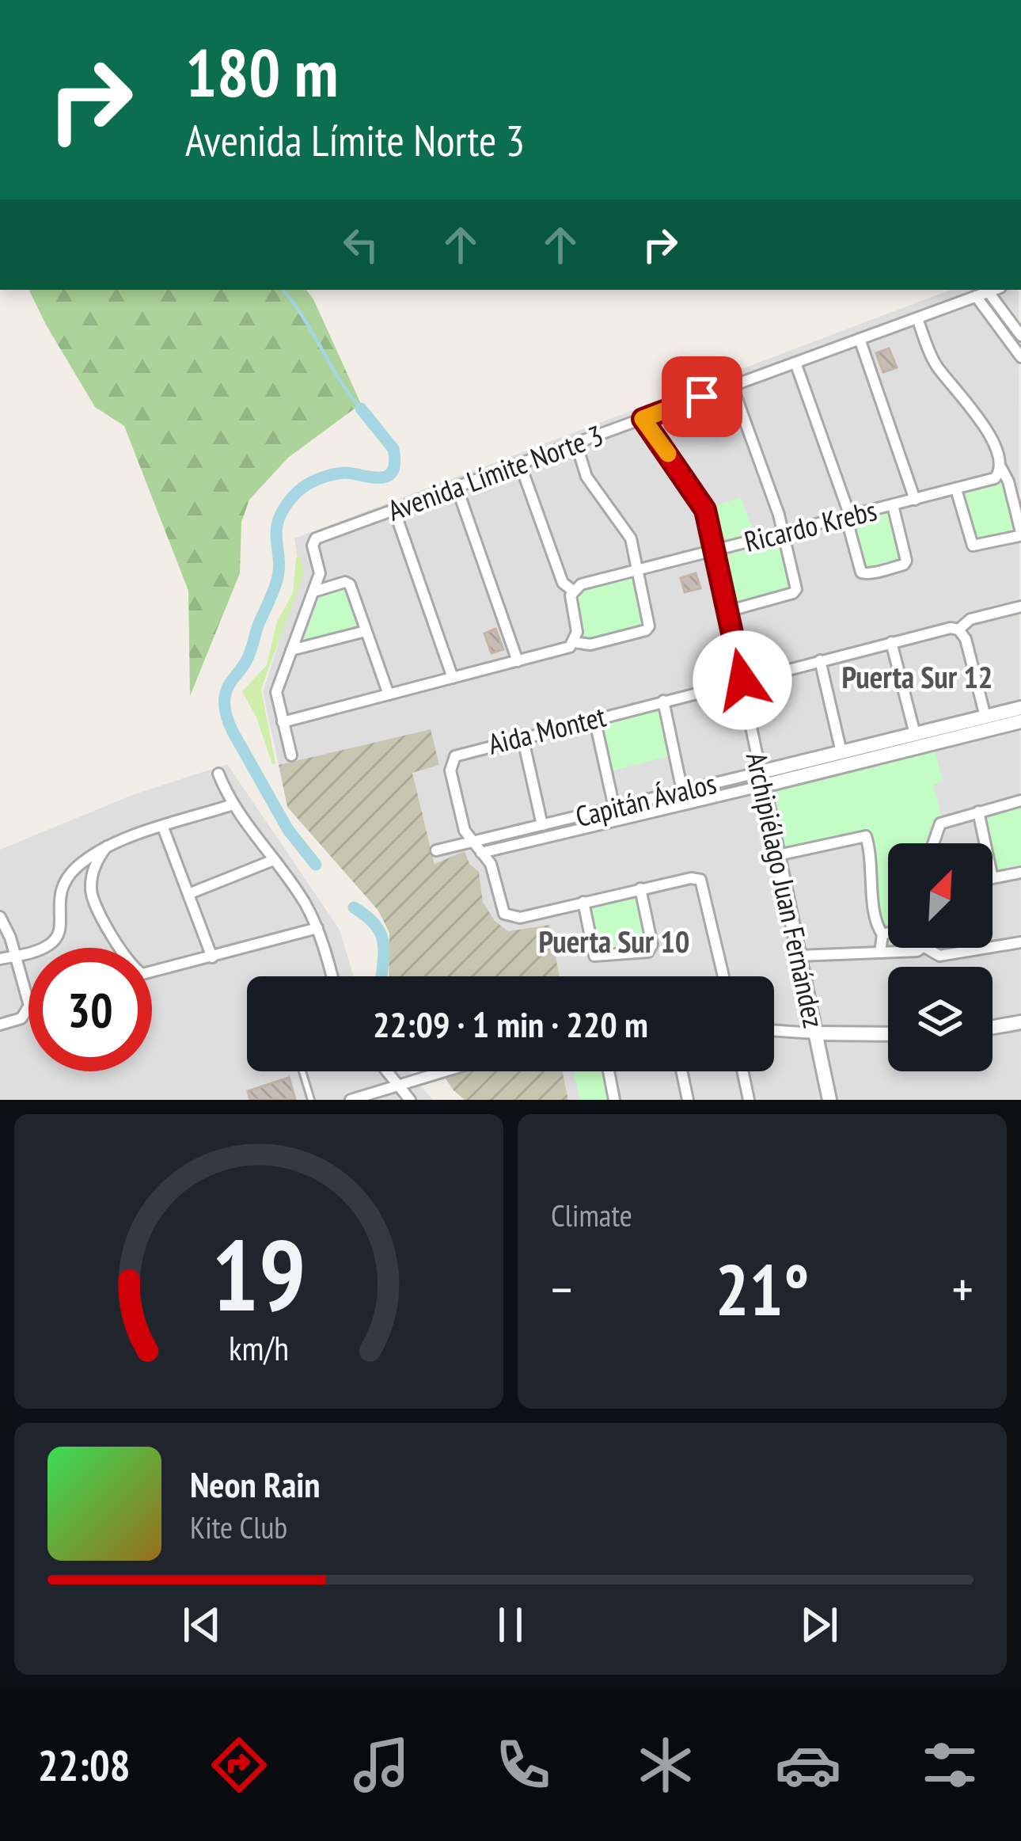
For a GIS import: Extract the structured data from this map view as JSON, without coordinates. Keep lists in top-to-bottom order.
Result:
{
  "streets": {
    "street": [
      "Avenida Límite Norte 3",
      "Ricardo Krebs",
      "Aida Montet",
      "Capitán Ávalos",
      "Archipiélago Juan Fernández"
    ]
  },
  "crossings": [
    ["Avenida Límite Norte 3", "Archipiélago Juan Fernández"],
    ["Ricardo Krebs", "Archipiélago Juan Fernández"],
    ["Aida Montet", "Capitán Ávalos"],
    ["Aida Montet", "Archipiélago Juan Fernández"],
    ["Capitán Ávalos", "Archipiélago Juan Fernández"]
  ],
  "districts": ["Puerta Sur 12", "Puerta Sur 10"],
  "north": "top right",
  "page": {
    "turn": ["180 m", "Avenida Límite Norte 3"],
    "limit": "30",
    "trip": "22:09 · 1 min · 220 m",
    "tile": "Climate",
    "heat": ["−", "21°", "+"],
    "song": ["Neon Rain", "Kite Club"],
    "tabs": "22:08",
    "gauge": ["19", "km/h"]
  }
}
